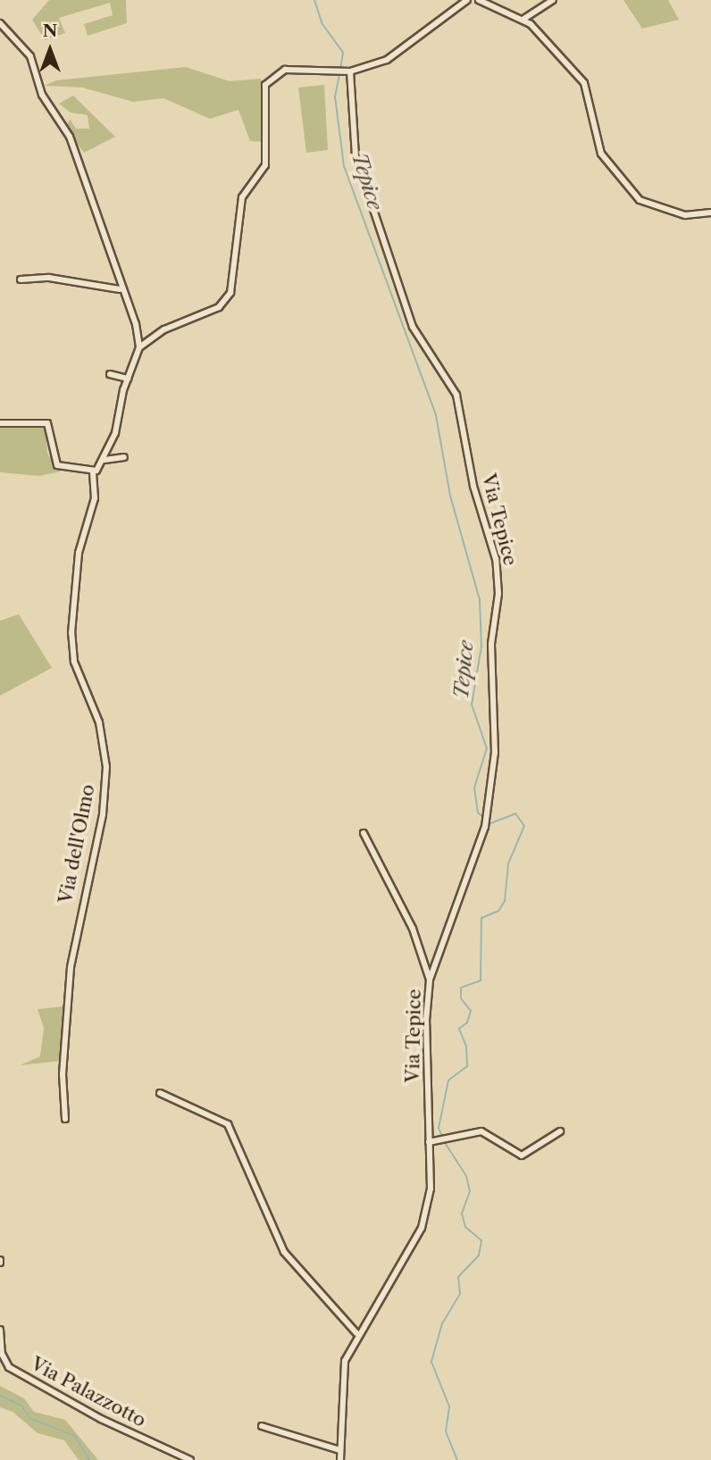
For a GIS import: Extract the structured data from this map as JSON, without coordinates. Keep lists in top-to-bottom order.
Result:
{
  "streets": {
    "street": ["Via Tepice", "Via dell'Olmo", "Via Palazzotto"]
  },
  "water": ["Tepice"],
  "north": "top"
}
